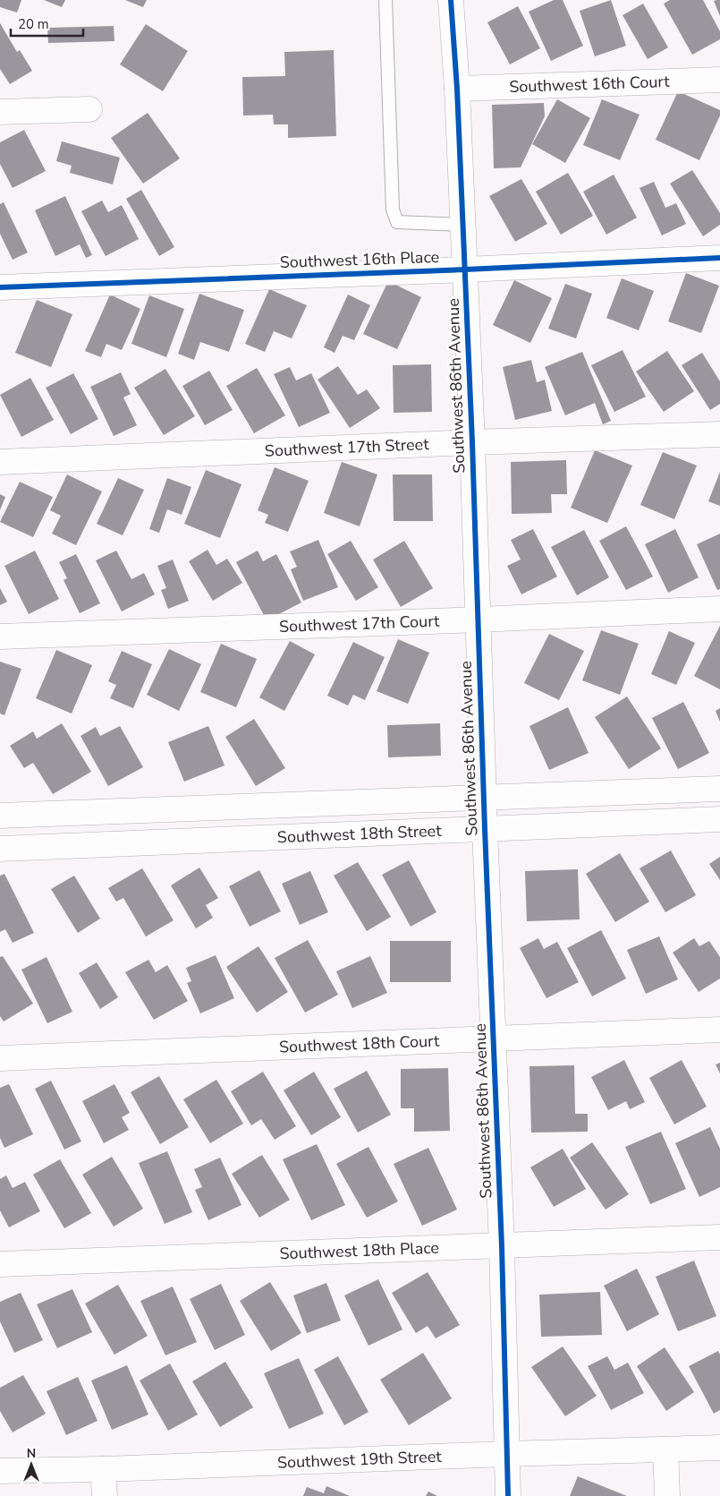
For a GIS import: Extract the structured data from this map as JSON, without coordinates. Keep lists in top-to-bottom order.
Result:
{
  "streets": {
    "street": [
      "Southwest 16th Court",
      "Southwest 16th Place",
      "Southwest 86th Avenue",
      "Southwest 17th Street",
      "Southwest 17th Court",
      "Southwest 18th Street",
      "Southwest 18th Court",
      "Southwest 18th Place",
      "Southwest 19th Street"
    ]
  },
  "crossings": [
    ["Southwest 16th Court", "Southwest 86th Avenue"],
    ["Southwest 16th Place", "Southwest 86th Avenue"],
    ["Southwest 86th Avenue", "Southwest 17th Street"],
    ["Southwest 86th Avenue", "Southwest 17th Court"],
    ["Southwest 86th Avenue", "Southwest 18th Street"],
    ["Southwest 86th Avenue", "Southwest 18th Court"],
    ["Southwest 86th Avenue", "Southwest 18th Place"],
    ["Southwest 86th Avenue", "Southwest 19th Street"]
  ],
  "scale_bar": "20 m",
  "north": "top"
}
